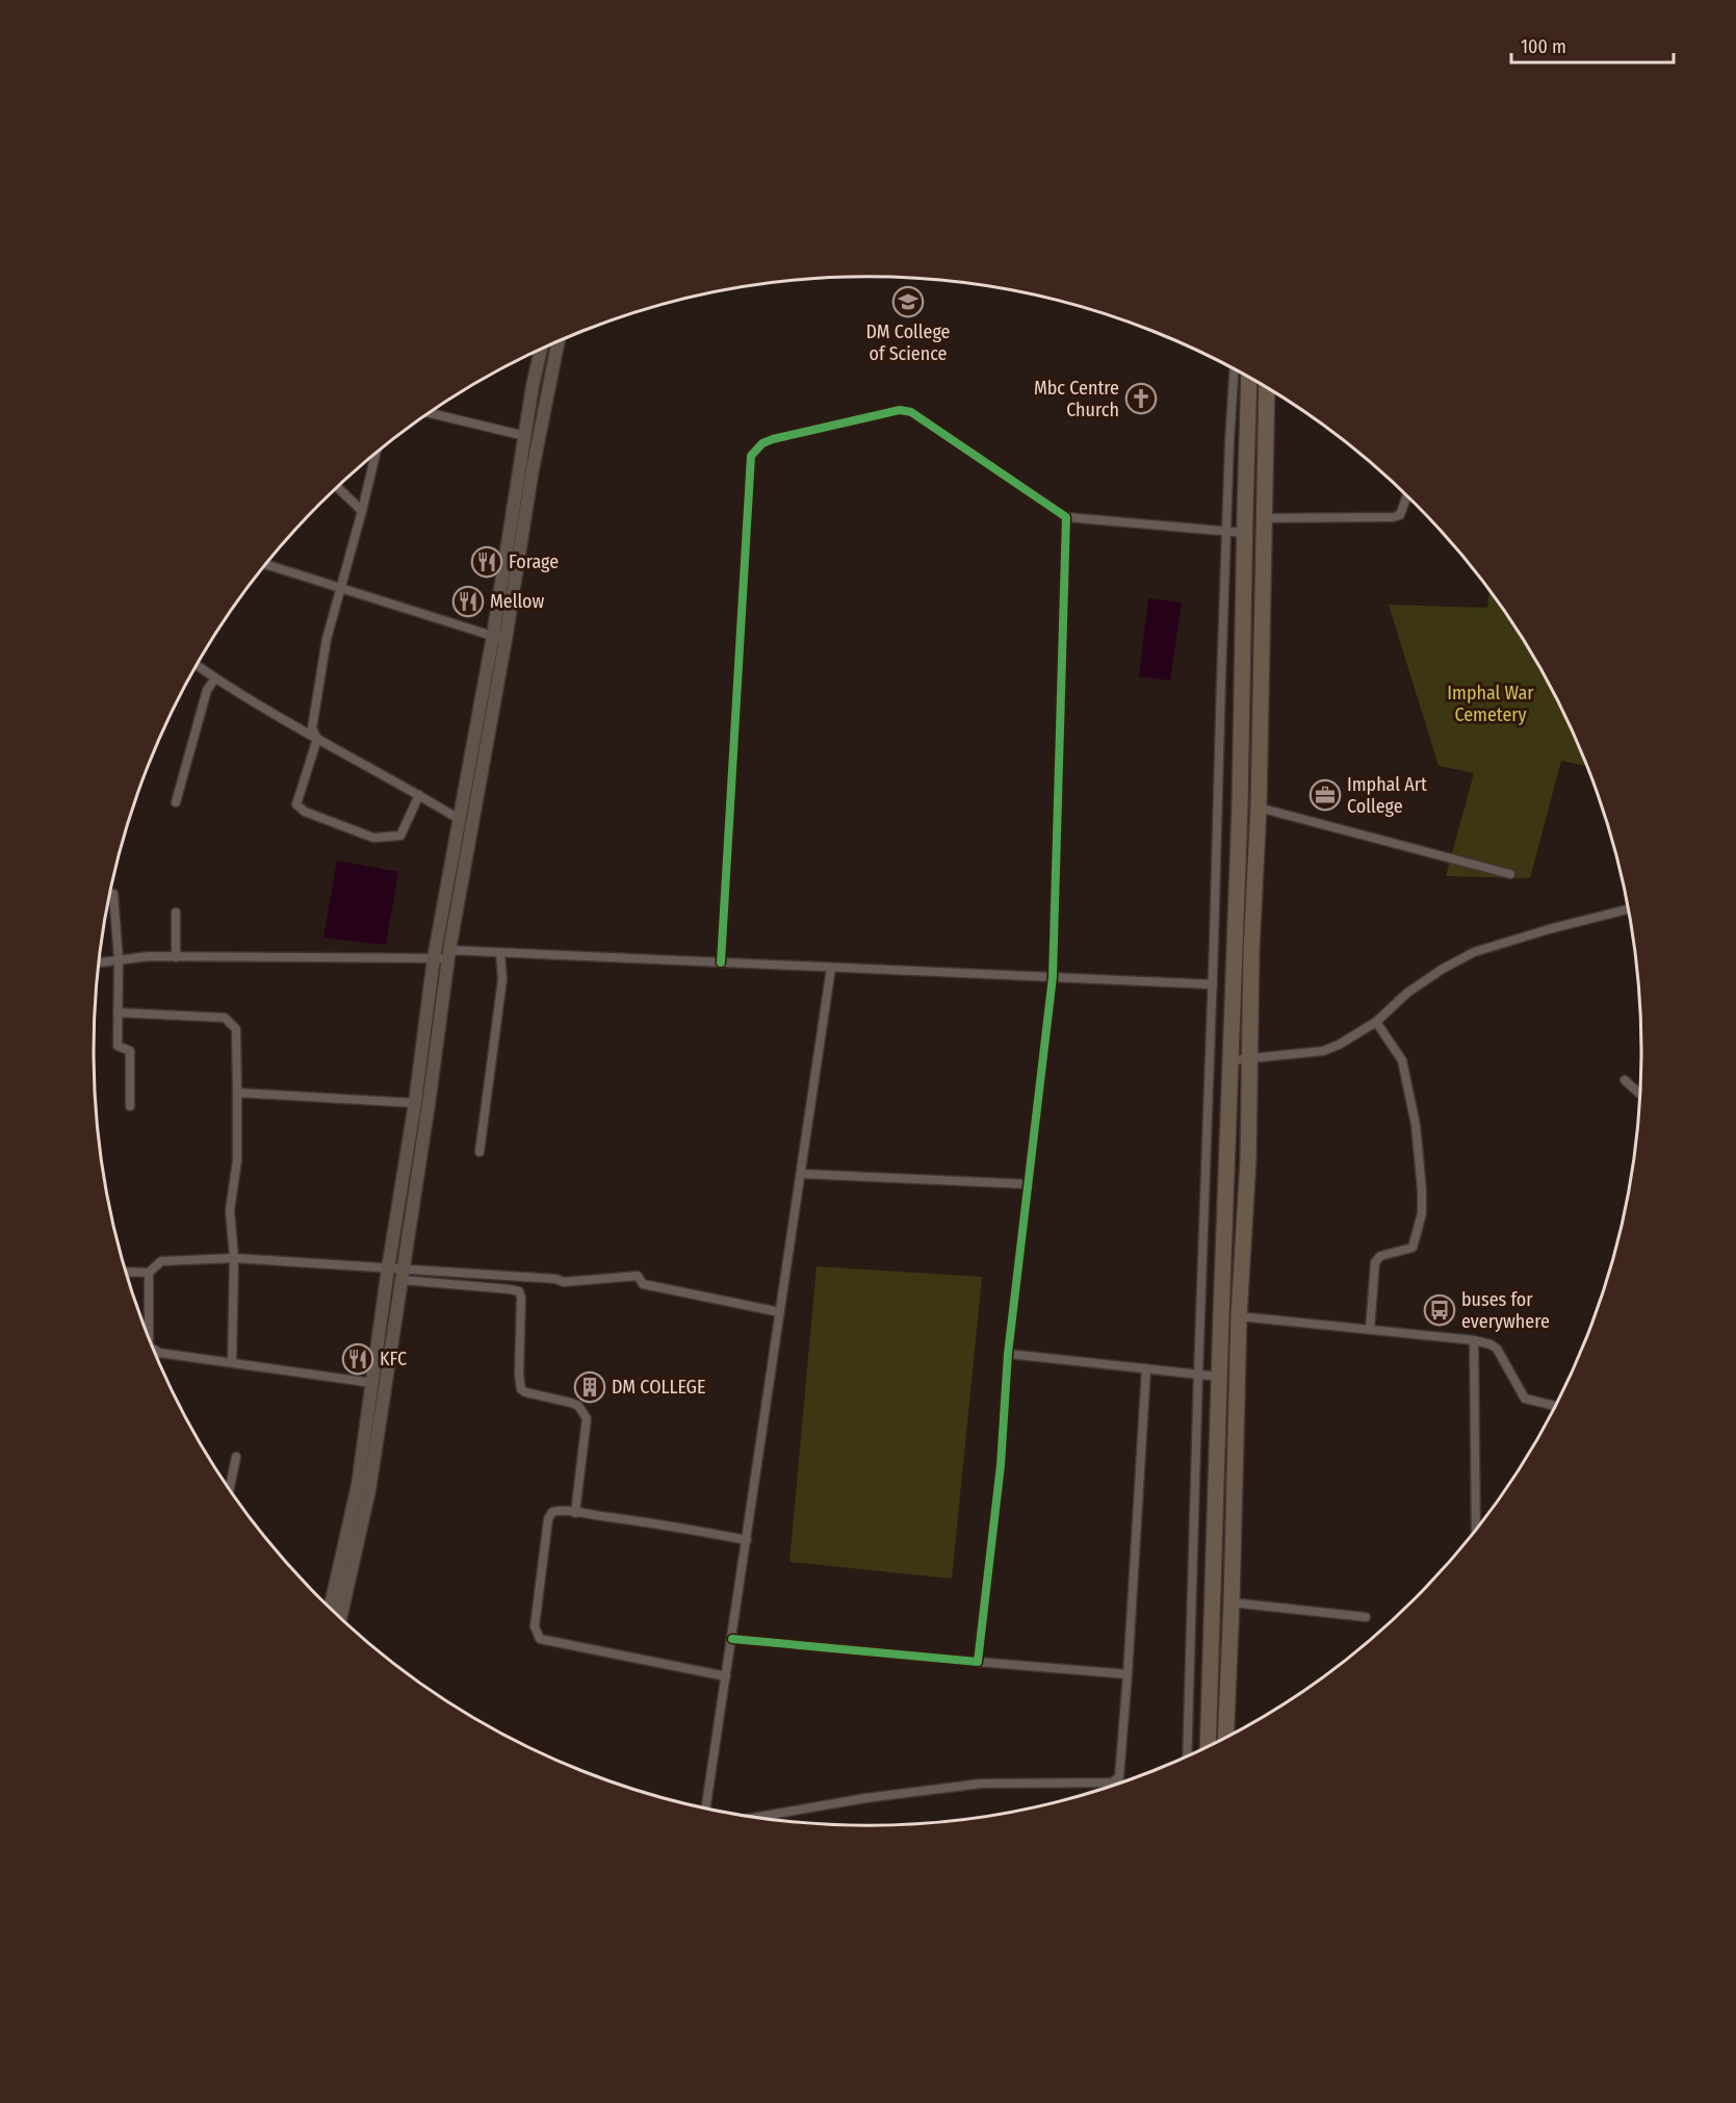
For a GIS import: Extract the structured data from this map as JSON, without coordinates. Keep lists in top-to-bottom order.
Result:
{
  "parks": ["Imphal War Cemetery"],
  "places": {
    "school or university": ["DM College of Science"],
    "church": ["Mbc Centre Church"],
    "restaurant": ["Forage", "Mellow", "KFC"],
    "office": ["Imphal Art College"],
    "bus stop": ["buses for everywhere"],
    "building": ["DM COLLEGE"]
  },
  "scale_bar": "100 m"
}
